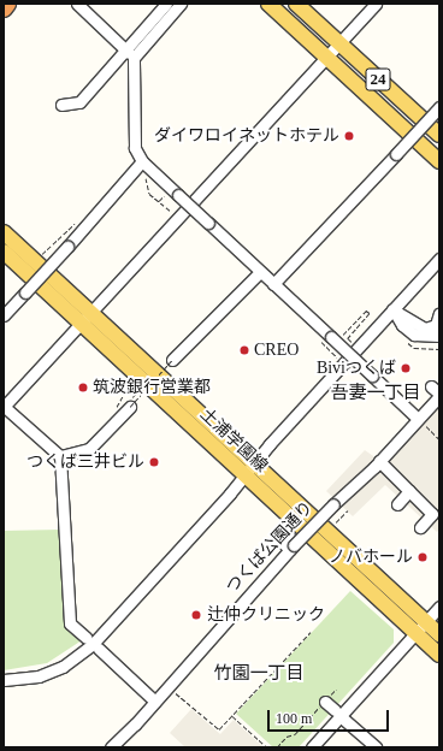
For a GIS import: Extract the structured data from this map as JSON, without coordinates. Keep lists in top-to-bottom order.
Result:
{
  "streets": {
    "main road": ["24", "土浦学園線"],
    "street": ["つくば公園通り"]
  },
  "districts": ["吾妻一丁目", "竹園一丁目"],
  "places": [
    "ダイワロイネットホテル",
    "CREO",
    "Biviつくば",
    "筑波銀行営業都",
    "つくば三井ビル",
    "ノバホール",
    "辻仲クリニック"
  ],
  "scale_bar": "100 m"
}
